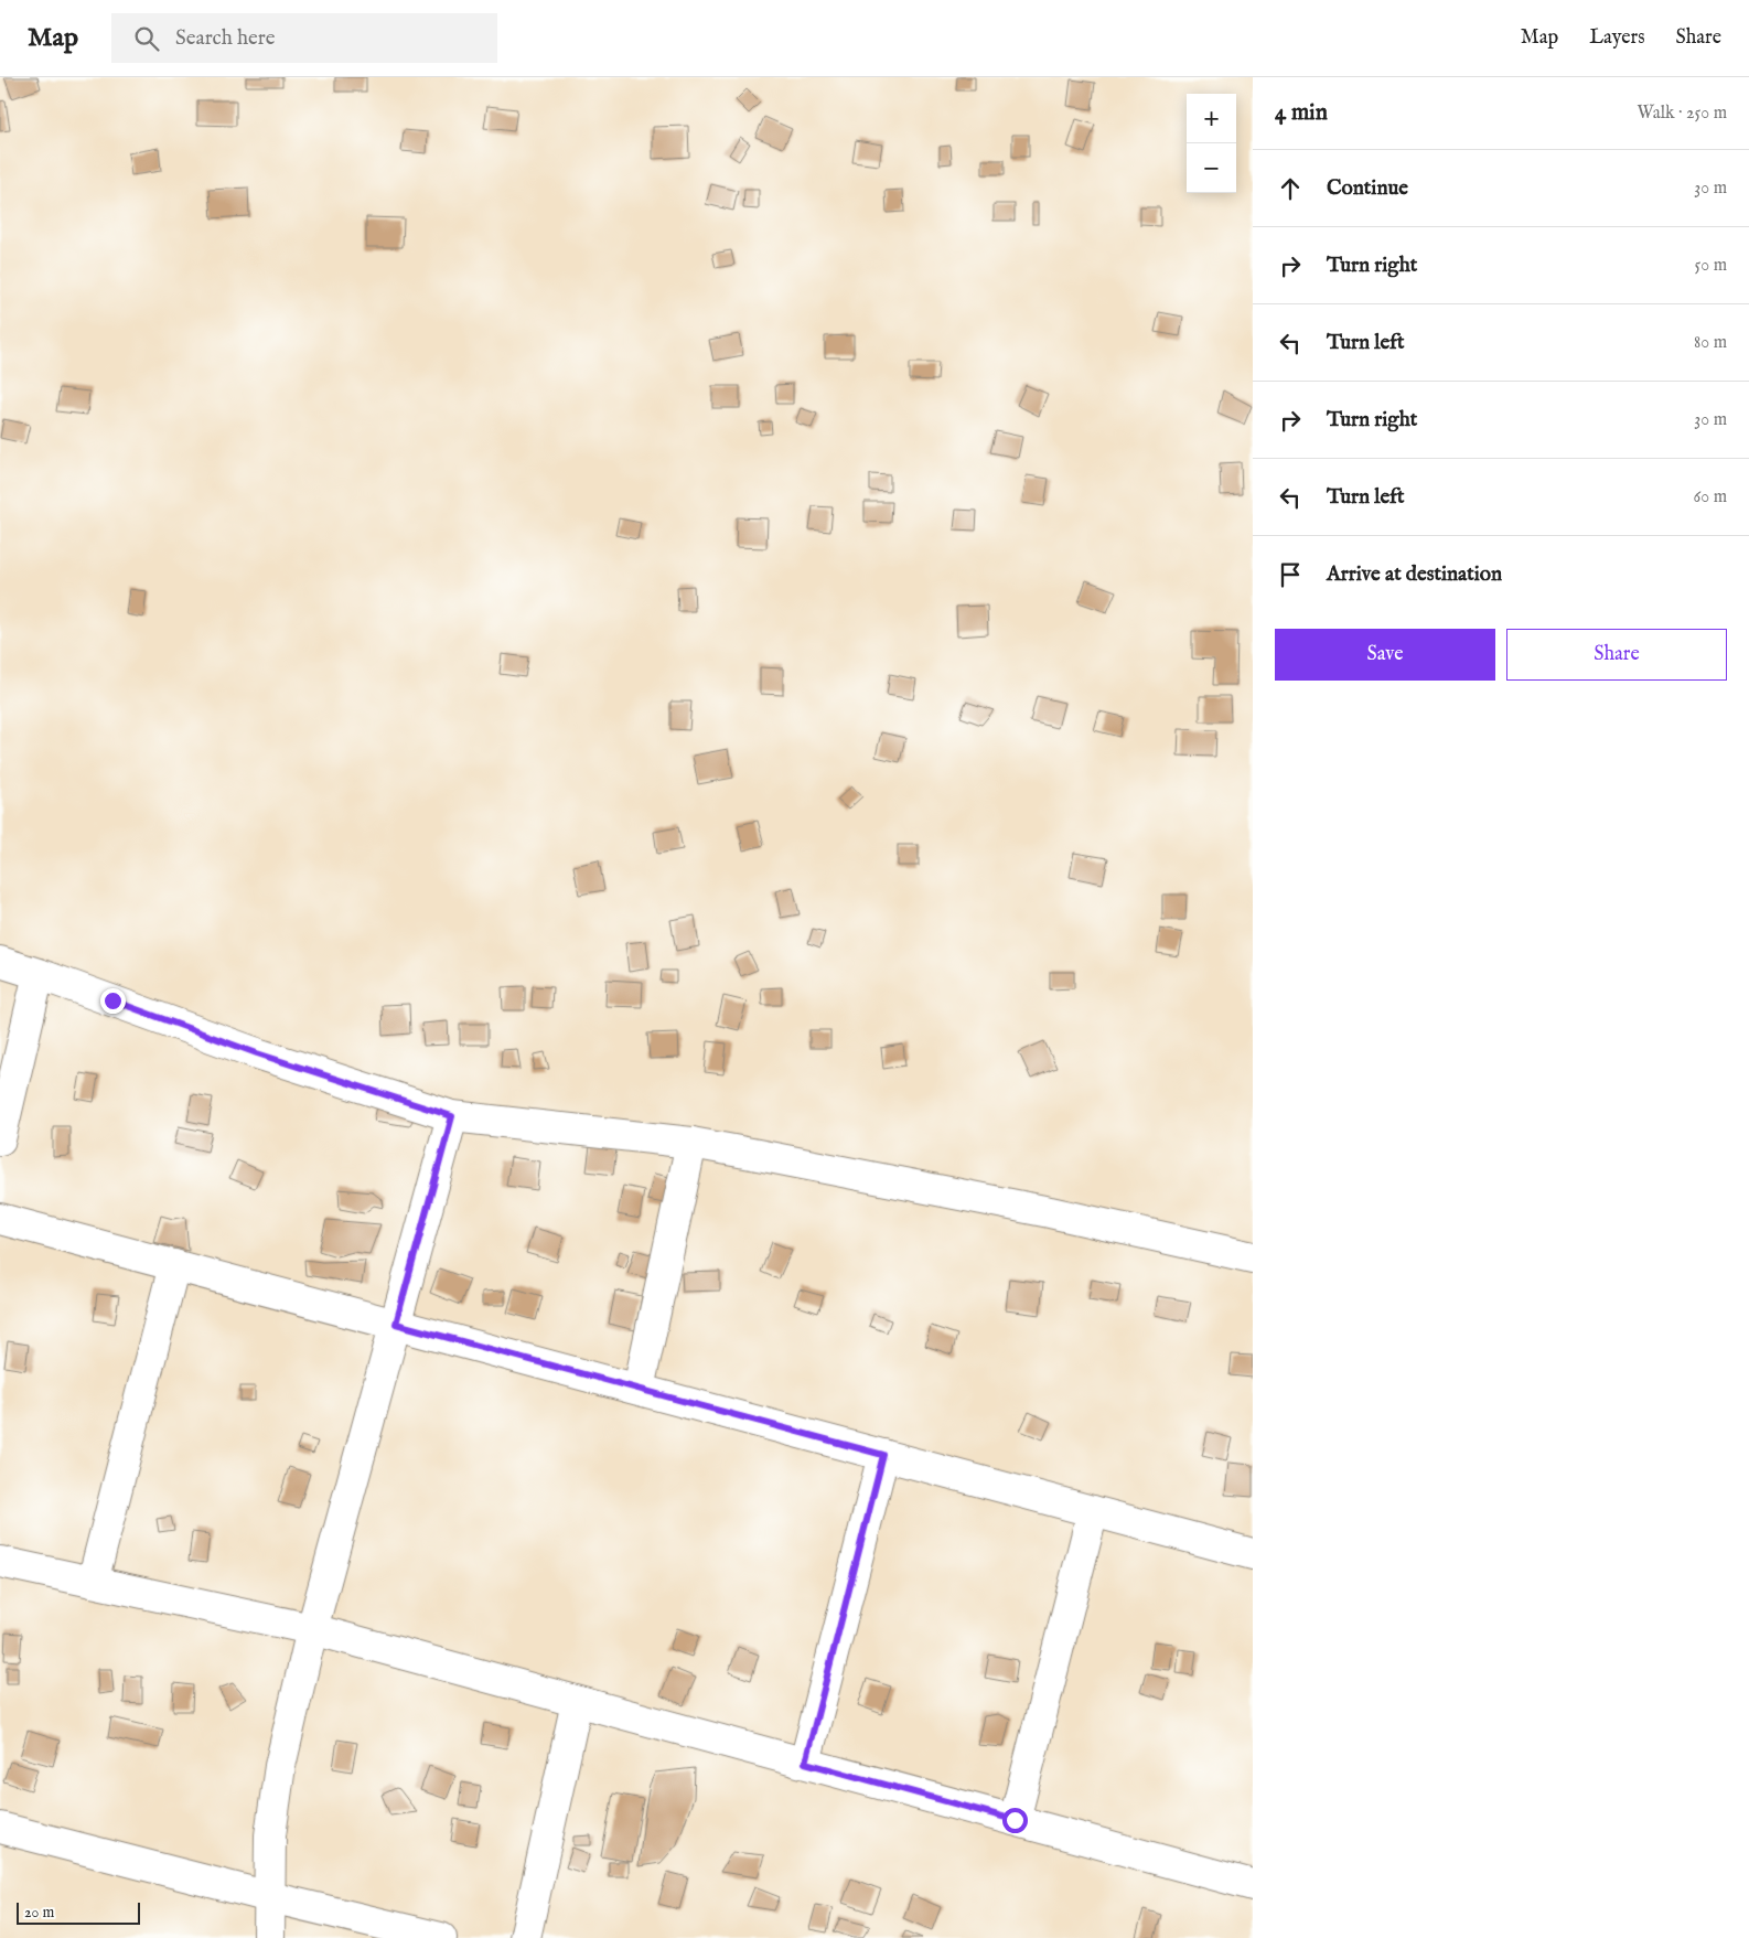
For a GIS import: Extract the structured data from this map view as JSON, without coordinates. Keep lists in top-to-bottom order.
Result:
{
  "scale_bar": "20 m",
  "page": {
    "header": "Map",
    "search": "Search here",
    "nav": ["Map", "Layers", "Share"],
    "heading": ["4 min", "Walk · 250 m"],
    "map_buttons": ["+", "−"],
    "list": [
      ["Continue", "30 m"],
      ["Turn right", "50 m"],
      ["Turn left", "80 m"],
      ["Turn right", "30 m"],
      ["Turn left", "60 m"],
      "Arrive at destination"
    ],
    "buttons": ["Save", "Share"],
    "scale": "20 m"
  }
}
